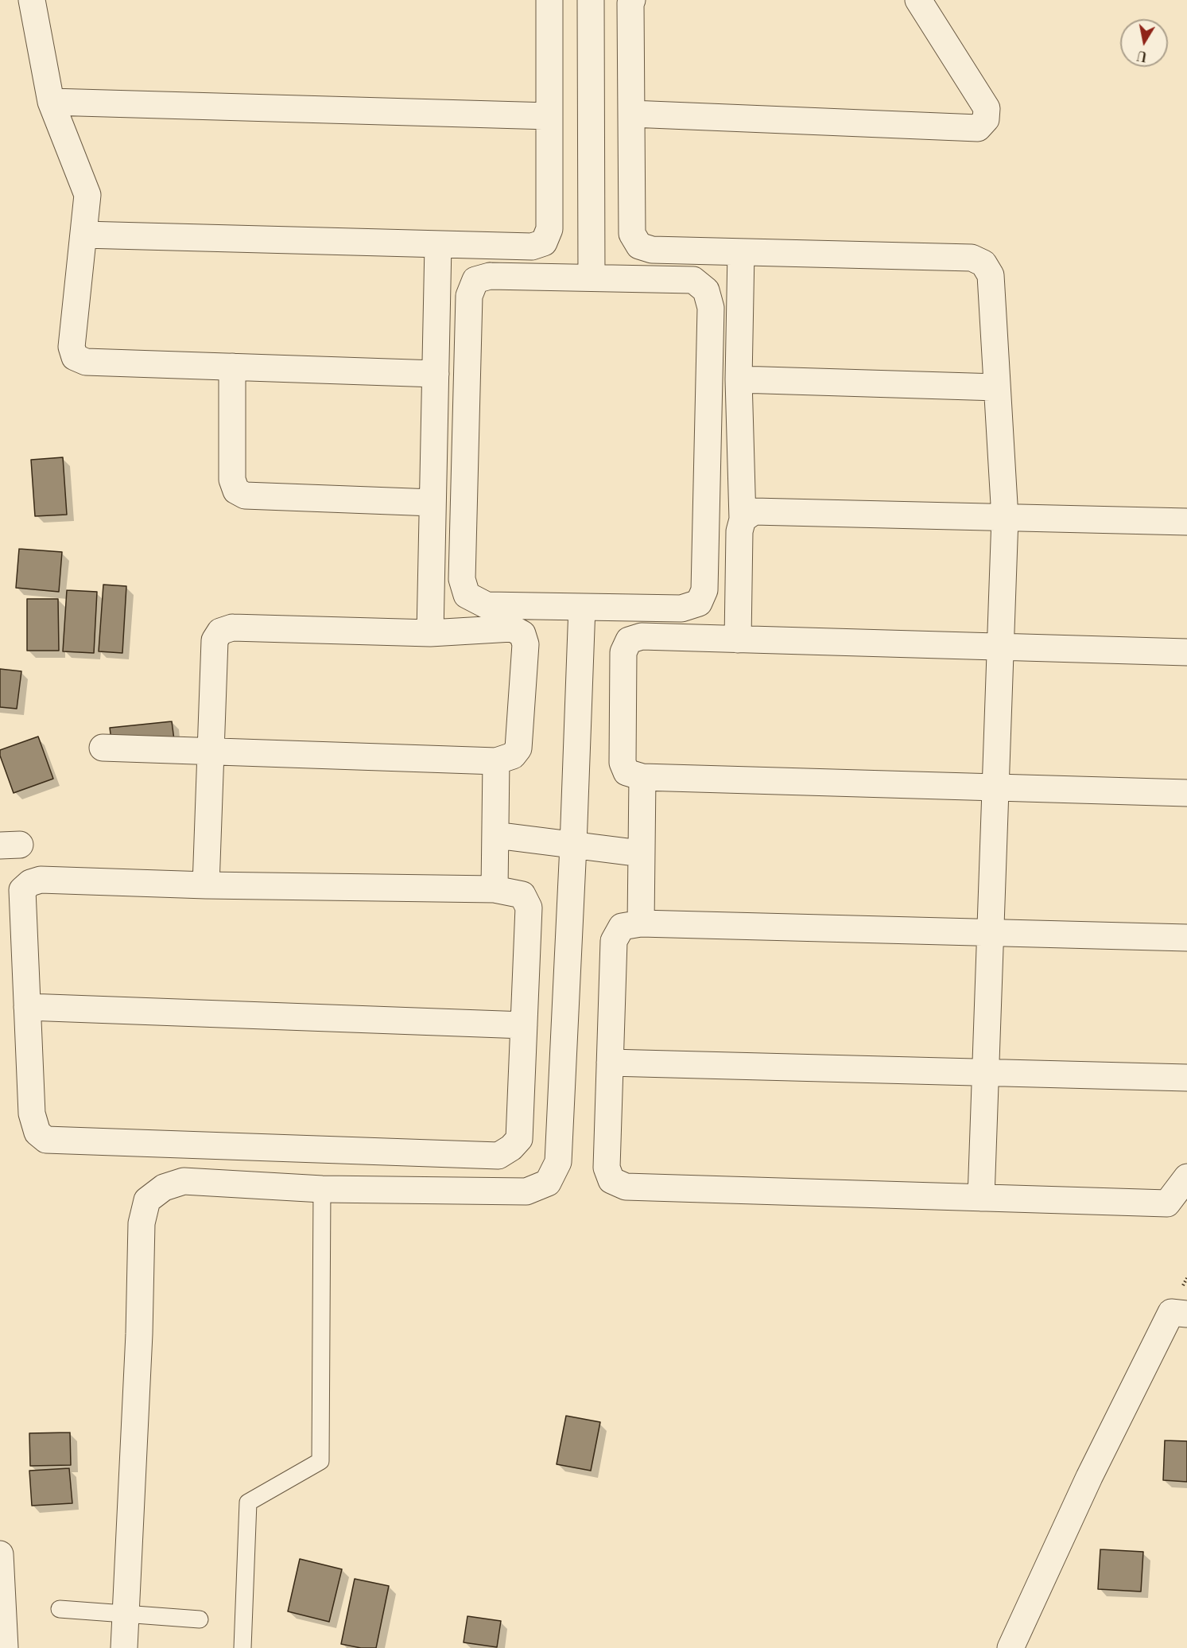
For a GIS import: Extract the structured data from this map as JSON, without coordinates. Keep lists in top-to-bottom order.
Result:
{
  "north": "bottom"
}
